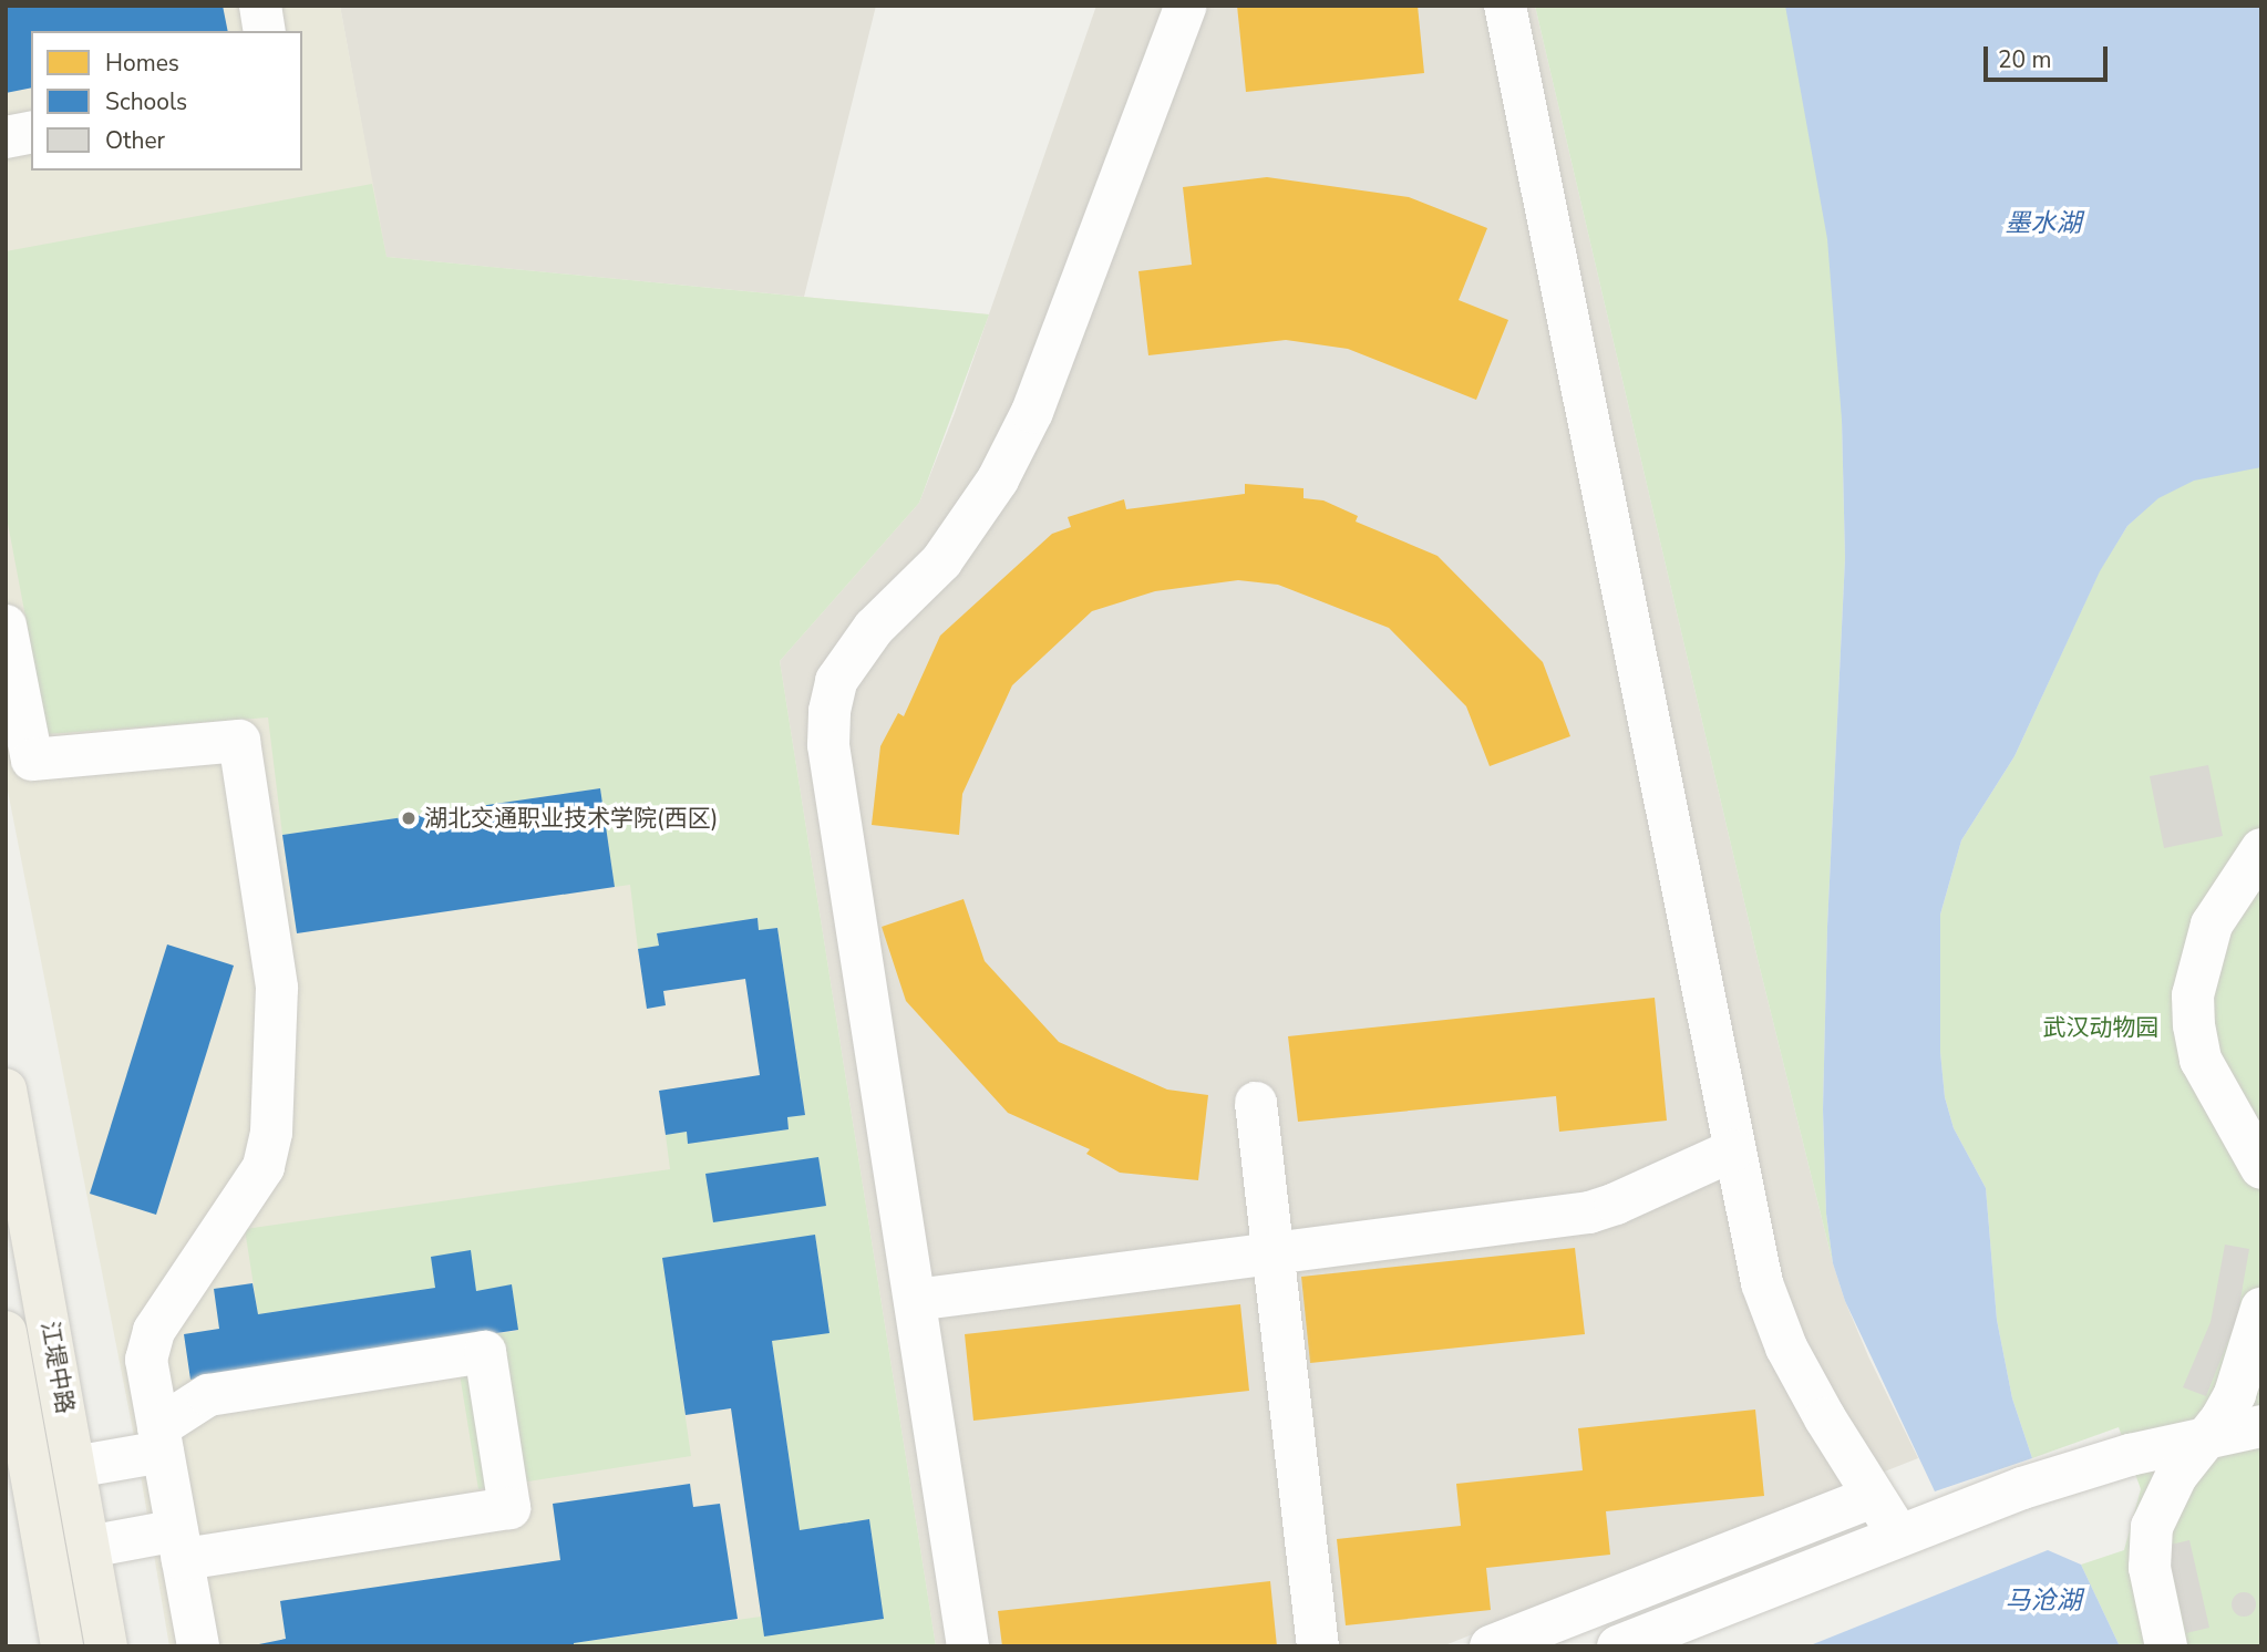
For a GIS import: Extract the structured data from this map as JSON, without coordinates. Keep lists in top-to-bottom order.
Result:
{
  "streets": {
    "main road": ["江堤中路"]
  },
  "water": ["墨水湖", "马沧湖"],
  "parks": ["武汉动物园"],
  "places": ["湖北交通职业技术学院(西区)"],
  "legend": ["Homes", "Schools", "Other"],
  "scale_bar": "20 m"
}
